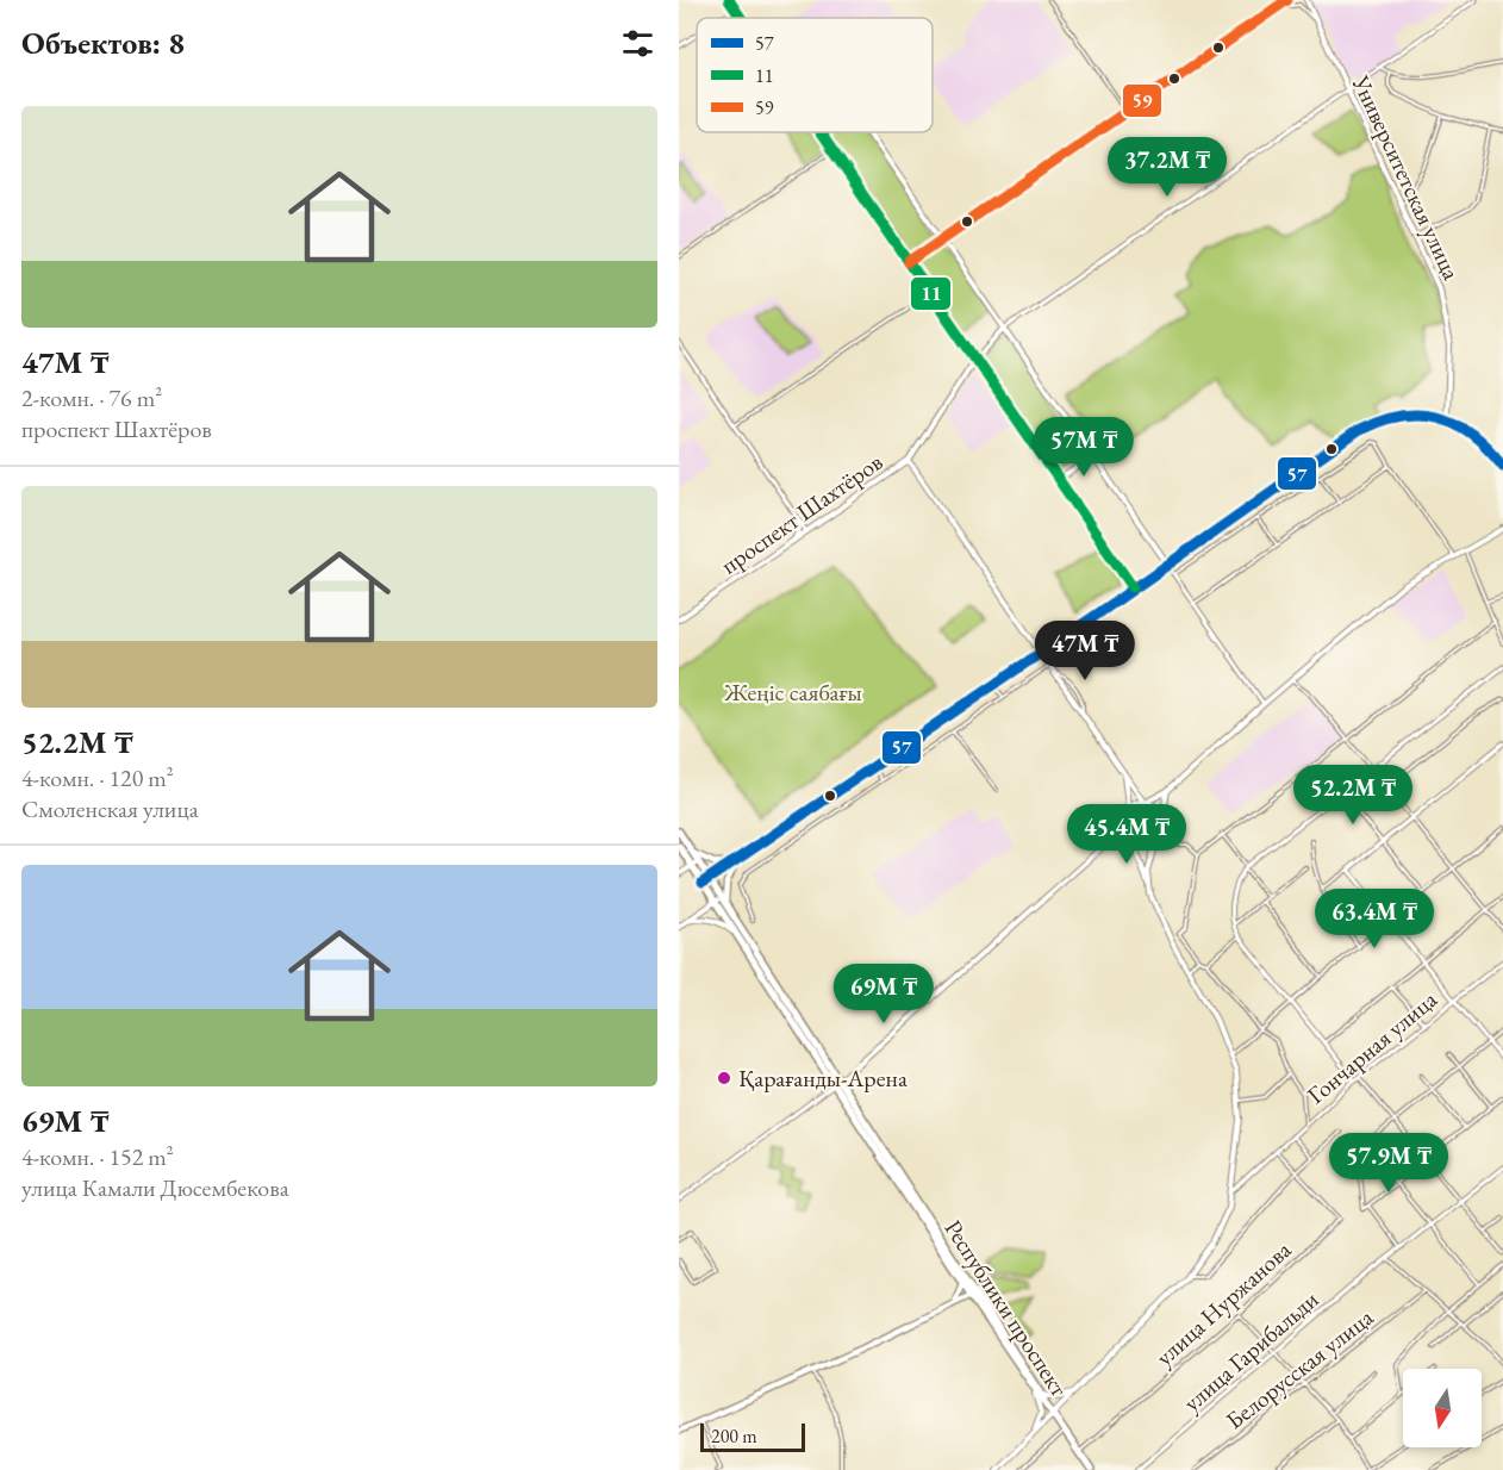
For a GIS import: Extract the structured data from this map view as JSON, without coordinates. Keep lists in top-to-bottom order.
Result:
{
  "streets": {
    "highway": ["Республики проспект"],
    "main road": ["Университетская улица", "проспект Шахтёров"],
    "street": [
      "Гончарная улица",
      "улица Нуржанова",
      "улица Гарибальди",
      "Белорусская улица"
    ]
  },
  "crossings": [
    ["Университетская улица", "проспект Шахтёров"],
    ["Гончарная улица", "улица Нуржанова"],
    ["улица Нуржанова", "Республики проспект"]
  ],
  "parks": ["Жеңіс саябағы"],
  "places": ["Қарағанды-Арена"],
  "lines": ["transit line 11", "transit line 59", "transit line 57"],
  "legend": ["57", "11", "59"],
  "scale_bar": "200 m",
  "north": "bottom",
  "page": {
    "heading": "Объектов: 8",
    "list": [
      {
        "name": "47M ₸",
        "note": "2-комн. · 76 m² · проспект Шахтёров"
      },
      {
        "name": "52.2M ₸",
        "note": "4-комн. · 120 m² · Смоленская улица"
      },
      {
        "name": "69M ₸",
        "note": "4-комн. · 152 m² · улица Камали Дюсембекова"
      }
    ],
    "price": [
      "37.2M ₸",
      "57M ₸",
      "47M ₸",
      "52.2M ₸",
      "45.4M ₸",
      "63.4M ₸",
      "69M ₸",
      "57.9M ₸"
    ],
    "scale": "200 m"
  }
}
